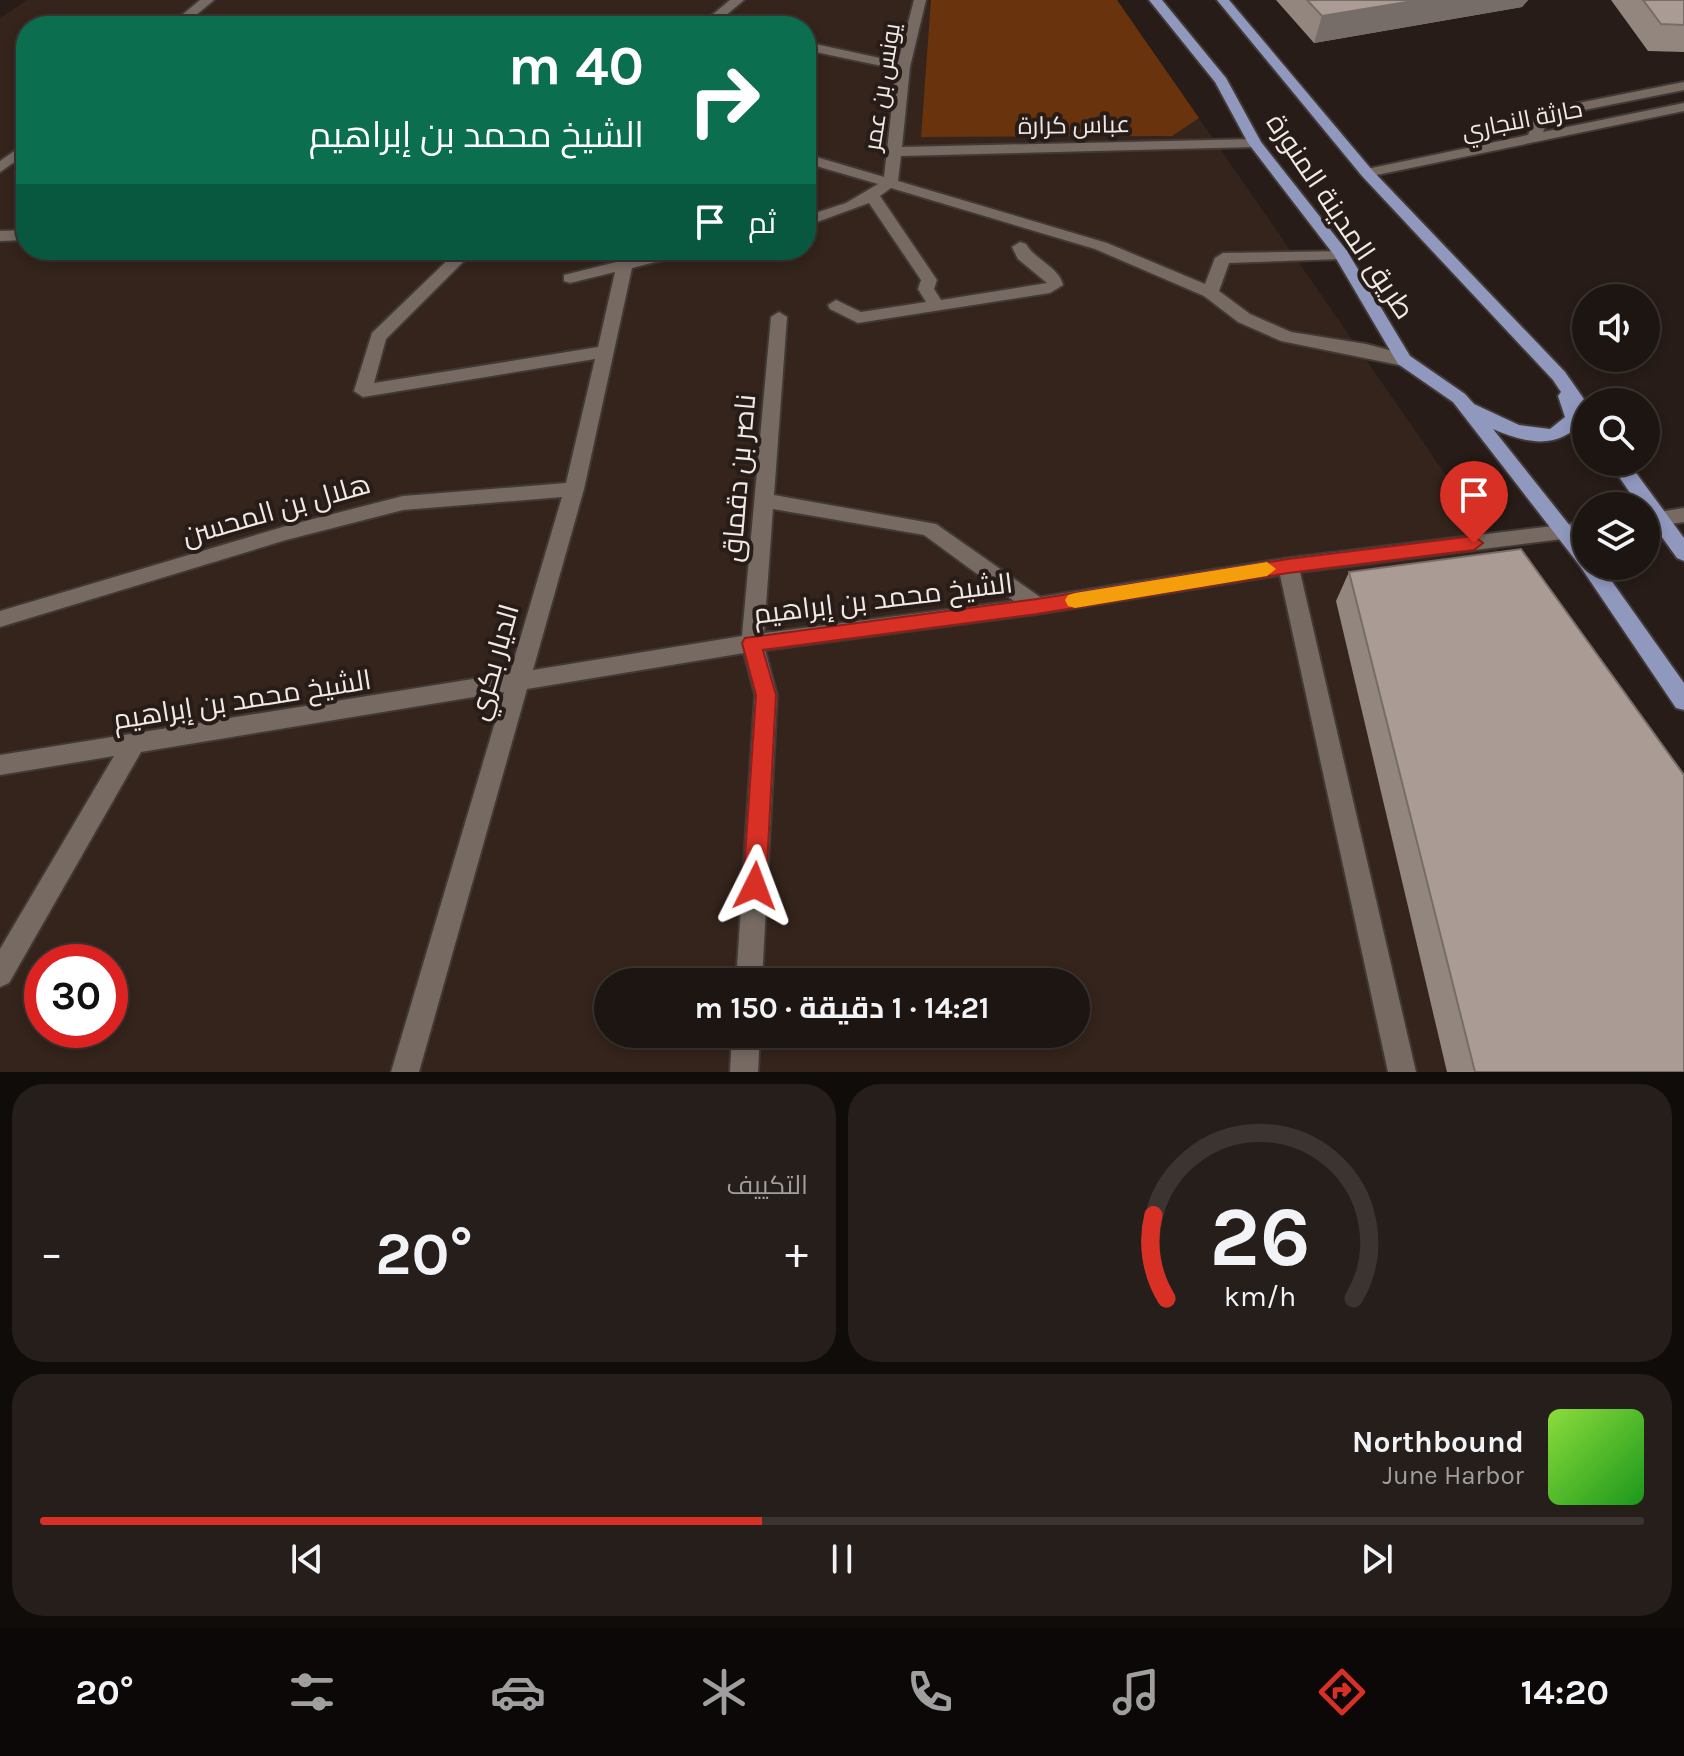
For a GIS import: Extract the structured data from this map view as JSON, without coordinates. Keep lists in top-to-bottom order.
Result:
{
  "streets": {
    "main road": ["طريق المدينة المنورة"],
    "street": [
      "يونس بن عمر",
      "حارثة النجاري",
      "عباس كرارة",
      "ناصر بن دقماق",
      "هلال بن المحسن",
      "الشيخ محمد بن إبراهيم",
      "الديار بكري"
    ]
  },
  "crossings": [
    ["يونس بن عمر", "عباس كرارة"],
    ["حارثة النجاري", "طريق المدينة المنورة"],
    ["عباس كرارة", "طريق المدينة المنورة"],
    ["ناصر بن دقماق", "الشيخ محمد بن إبراهيم"],
    ["هلال بن المحسن", "الديار بكري"],
    ["الشيخ محمد بن إبراهيم", "الديار بكري"]
  ],
  "page": {
    "turn": ["40 m", "الشيخ محمد بن إبراهيم"],
    "then": "ثم",
    "limit": "30",
    "trip": "14:21 · 1 دقيقة · 150 m",
    "tile": "التكييف",
    "heat": ["−", "20°", "+"],
    "song": ["Northbound", "June Harbor"],
    "tabs": ["14:20", "20°"],
    "gauge": ["26", "km/h"]
  }
}
